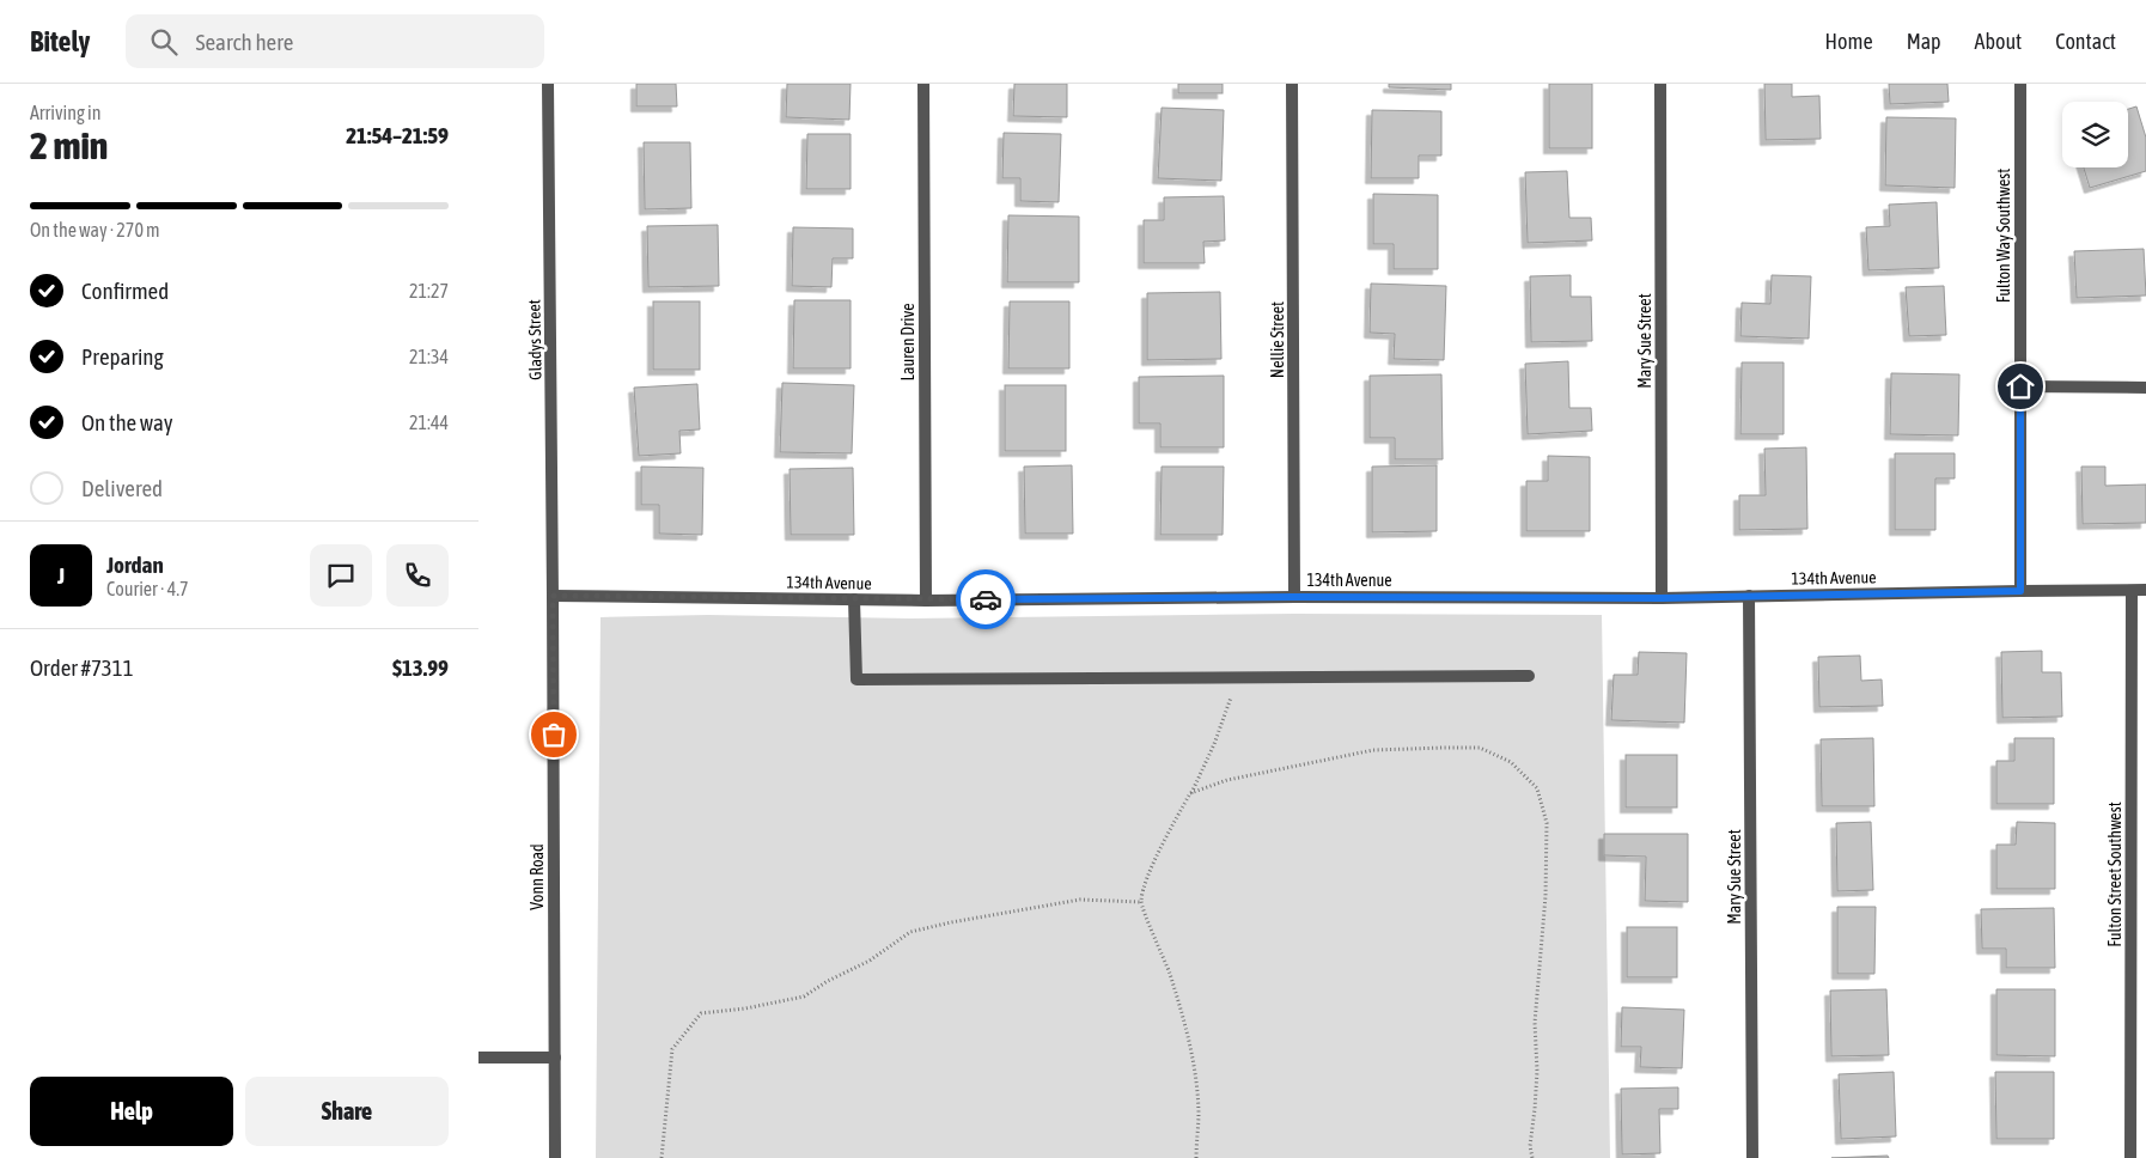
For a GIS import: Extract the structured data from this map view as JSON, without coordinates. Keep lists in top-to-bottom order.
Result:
{
  "streets": {
    "street": [
      "Fulton Way Southwest",
      "Gladys Street",
      "Nellie Street",
      "Mary Sue Street",
      "Lauren Drive",
      "134th Avenue",
      "Fulton Street Southwest",
      "Vonn Road"
    ]
  },
  "crossings": [
    ["Fulton Way Southwest", "134th Avenue"],
    ["Gladys Street", "134th Avenue"],
    ["Gladys Street", "Vonn Road"],
    ["Nellie Street", "134th Avenue"],
    ["Mary Sue Street", "134th Avenue"],
    ["Lauren Drive", "134th Avenue"],
    ["134th Avenue", "Fulton Street Southwest"],
    ["134th Avenue", "Vonn Road"]
  ],
  "page": {
    "header": "Bitely",
    "search": "Search here",
    "nav": [
      "Home",
      "Map",
      "About",
      "Contact"
    ],
    "heading": ["2 min", "Arriving in", "21:54–21:59"],
    "panel": [
      "Jordan",
      "Courier · 4.7",
      "Order #7311",
      "$13.99"
    ],
    "bar": "On the way · 270 m",
    "list": [
      ["Confirmed", "21:27"],
      ["Preparing", "21:34"],
      ["On the way", "21:44"],
      "Delivered"
    ],
    "round": "J",
    "buttons": ["Help", "Share"]
  }
}
